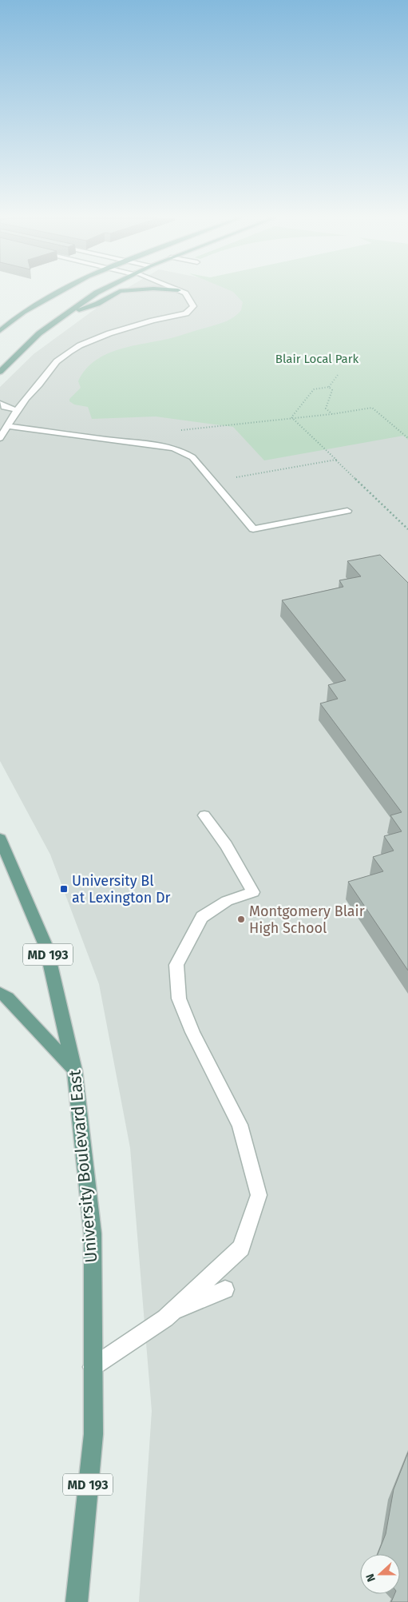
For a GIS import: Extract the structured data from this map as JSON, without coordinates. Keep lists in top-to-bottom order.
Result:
{
  "streets": {
    "main road": ["MD 193", "University Boulevard East"]
  },
  "parks": ["Blair Local Park"],
  "places": {
    "transit": ["University Bl at Lexington Dr"],
    "other": ["Montgomery Blair High School"]
  },
  "north": "left"
}
